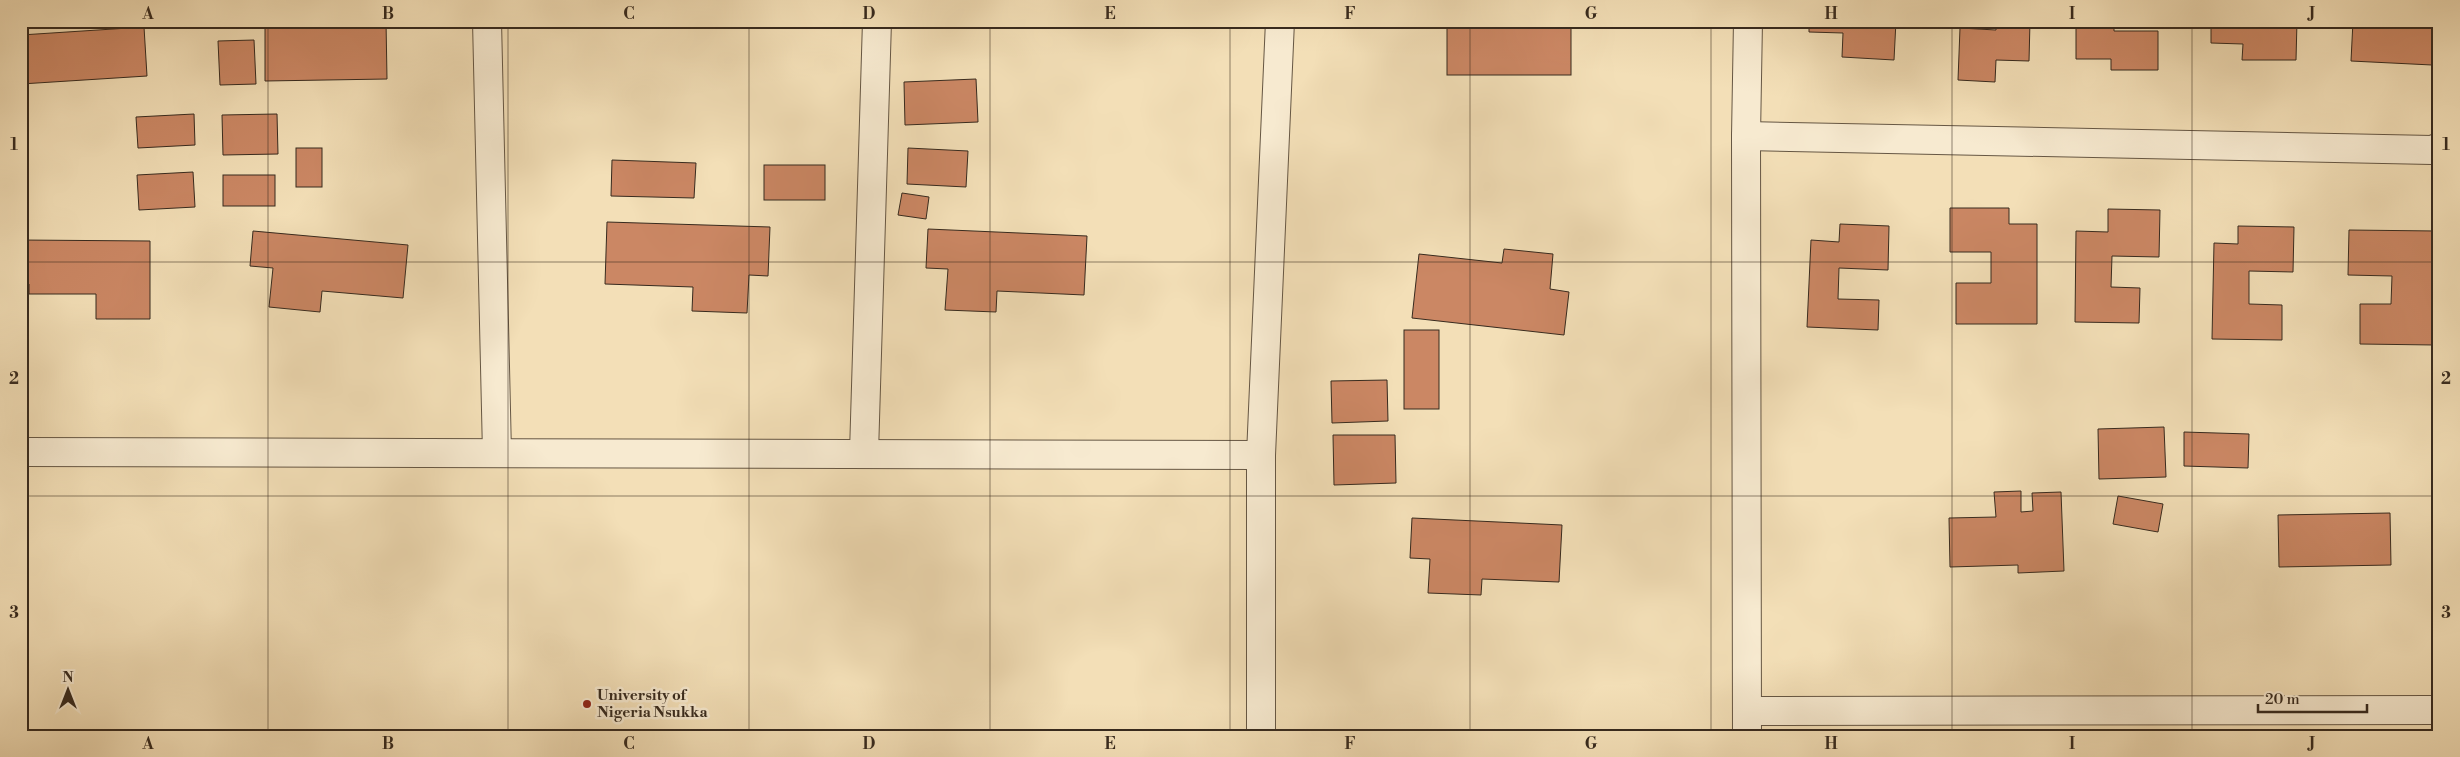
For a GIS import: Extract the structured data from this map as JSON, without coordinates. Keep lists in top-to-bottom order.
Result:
{
  "places": ["University of Nigeria Nsukka"],
  "scale_bar": "20 m",
  "north": "top",
  "grid": {
    "columns": [
      "A",
      "B",
      "C",
      "D",
      "E",
      "F",
      "G",
      "H",
      "I",
      "J"
    ],
    "rows": ["1", "2", "3"]
  }
}
